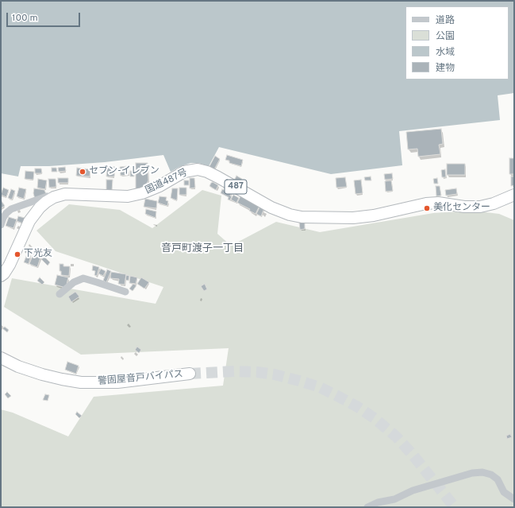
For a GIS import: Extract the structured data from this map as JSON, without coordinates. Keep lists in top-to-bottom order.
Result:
{
  "streets": {
    "highway": ["国道487号", "487", "警固屋音戸バイパス"]
  },
  "districts": ["音戸町渡子一丁目"],
  "places": ["セブン-イレブン", "美化センター", "下光友"],
  "legend": [
    "道路",
    "公園",
    "水域",
    "建物"
  ],
  "scale_bar": "100 m"
}
